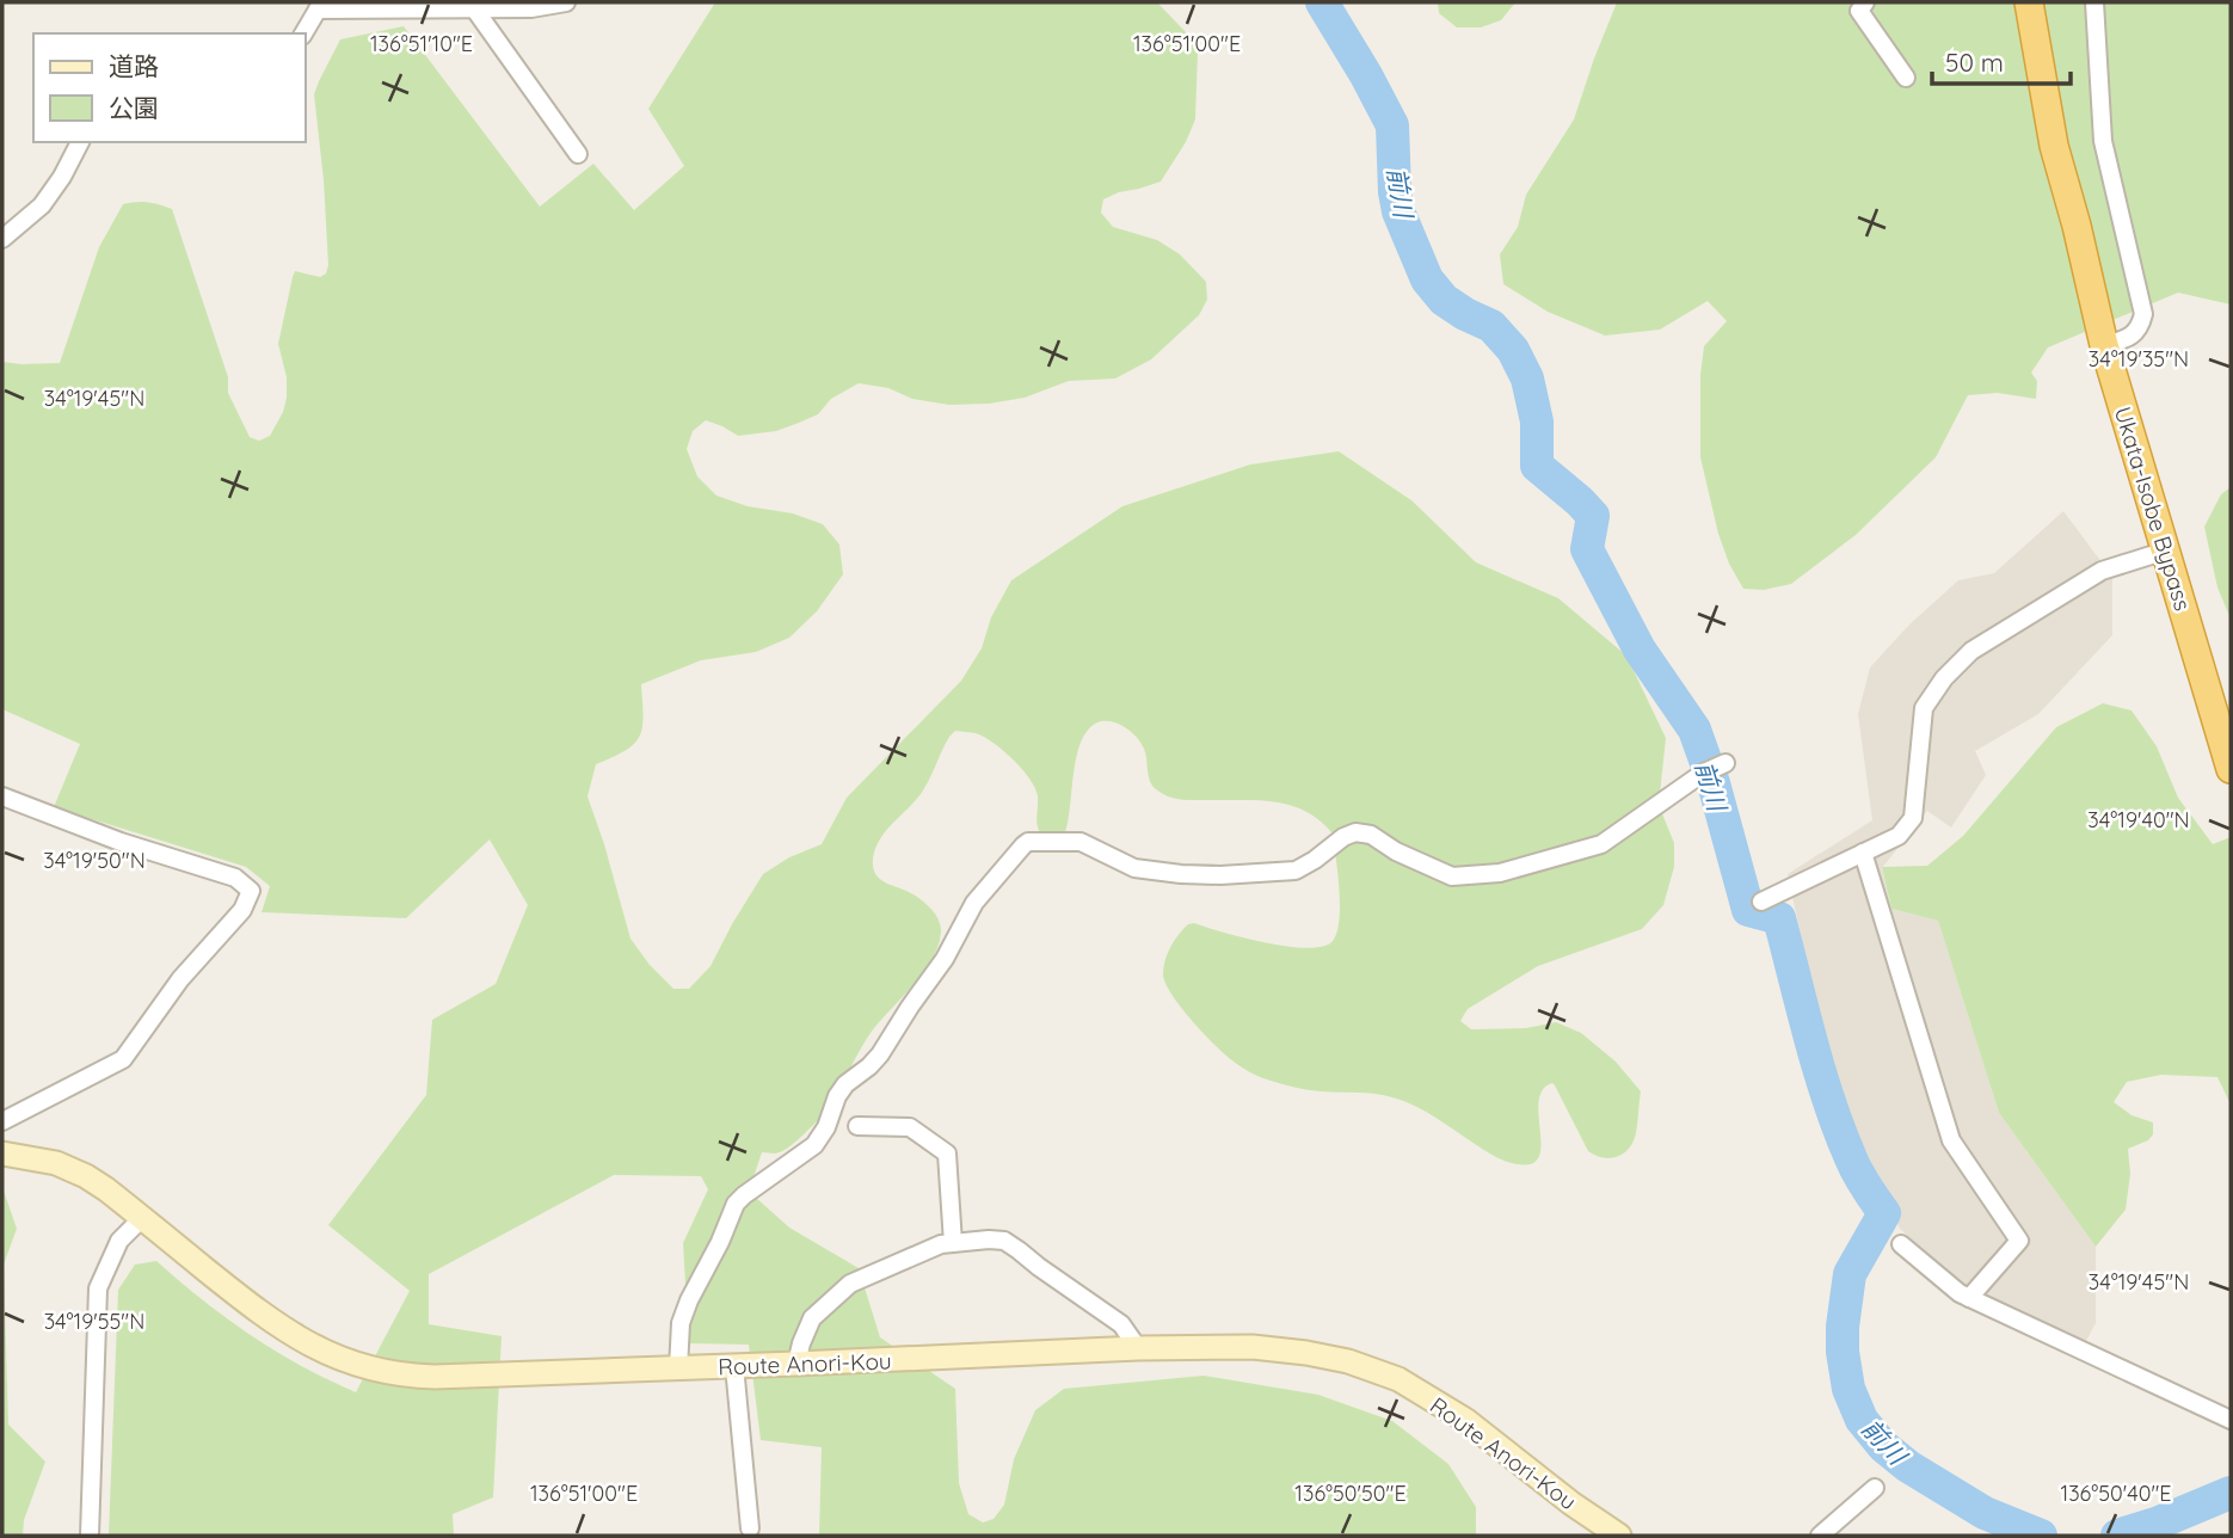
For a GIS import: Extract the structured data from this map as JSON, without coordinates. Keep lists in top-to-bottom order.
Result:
{
  "streets": {
    "highway": ["Ukata-Isobe Bypass"],
    "main road": ["Route Anori-Kou"]
  },
  "water": ["前川"],
  "legend": ["道路", "公園"],
  "scale_bar": "50 m",
  "coordinates": [
    "136°51'10\"E",
    "136°51'00\"E",
    "34°19'35\"N",
    "34°19'45\"N",
    "34°19'40\"N",
    "34°19'50\"N",
    "34°19'55\"N",
    "136°50'50\"E",
    "136°50'40\"E"
  ]
}
